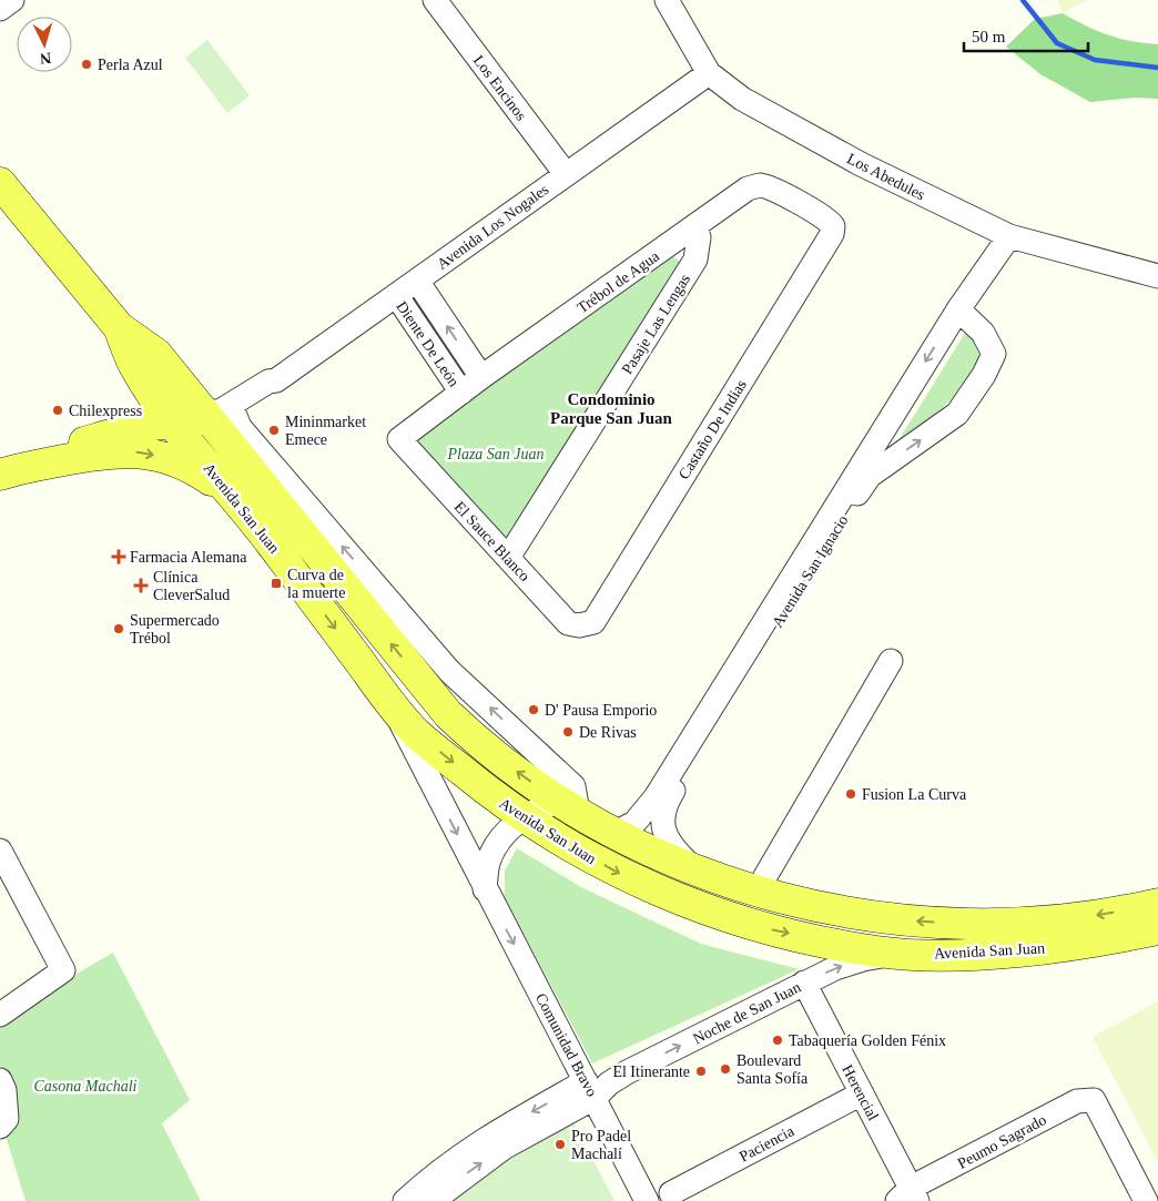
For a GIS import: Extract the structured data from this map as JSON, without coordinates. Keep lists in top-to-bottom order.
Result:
{
  "streets": {
    "main road": ["Avenida San Juan"],
    "street": [
      "Los Encinos",
      "Los Abedules",
      "Avenida Los Nogales",
      "Trébol de Agua",
      "Pasaje Las Lengas",
      "Diente De León",
      "Castaño De Indias",
      "El Sauce Blanco",
      "Avenida San Ignacio",
      "Noche de San Juan",
      "Comunidad Bravo",
      "Herencial",
      "Peumo Sagrado",
      "Paciencia"
    ]
  },
  "crossings": [
    ["Los Encinos", "Avenida Los Nogales"],
    ["Los Abedules", "Avenida Los Nogales"],
    ["Los Abedules", "Avenida San Ignacio"],
    ["Avenida Los Nogales", "Diente De León"],
    ["Avenida Los Nogales", "Avenida San Juan"],
    ["Trébol de Agua", "Pasaje Las Lengas"],
    ["Trébol de Agua", "Diente De León"],
    ["Trébol de Agua", "Castaño De Indias"],
    ["Trébol de Agua", "El Sauce Blanco"],
    ["Pasaje Las Lengas", "El Sauce Blanco"],
    ["Castaño De Indias", "El Sauce Blanco"],
    ["Avenida San Juan", "Avenida San Ignacio"],
    ["Avenida San Juan", "Noche de San Juan"],
    ["Avenida San Juan", "Comunidad Bravo"],
    ["Noche de San Juan", "Comunidad Bravo"],
    ["Noche de San Juan", "Herencial"],
    ["Herencial", "Peumo Sagrado"],
    ["Herencial", "Paciencia"]
  ],
  "one_way": ["Comunidad Bravo"],
  "districts": ["Condominio Parque San Juan"],
  "parks": ["Plaza San Juan", "Casona Machali"],
  "places": {
    "other": [
      "Perla Azul",
      "Chilexpress",
      "Mininmarket Emece",
      "Supermercado Trébol",
      "D' Pausa Emporio",
      "De Rivas",
      "Fusion La Curva",
      "Tabaquería Golden Fénix",
      "Boulevard Santa Sofía",
      "El Itinerante",
      "Pro Padel Machalí"
    ],
    "health": ["Farmacia Alemana", "Clínica CleverSalud"],
    "transit": ["Curva de la muerte"]
  },
  "scale_bar": "50 m",
  "north": "bottom"
}
